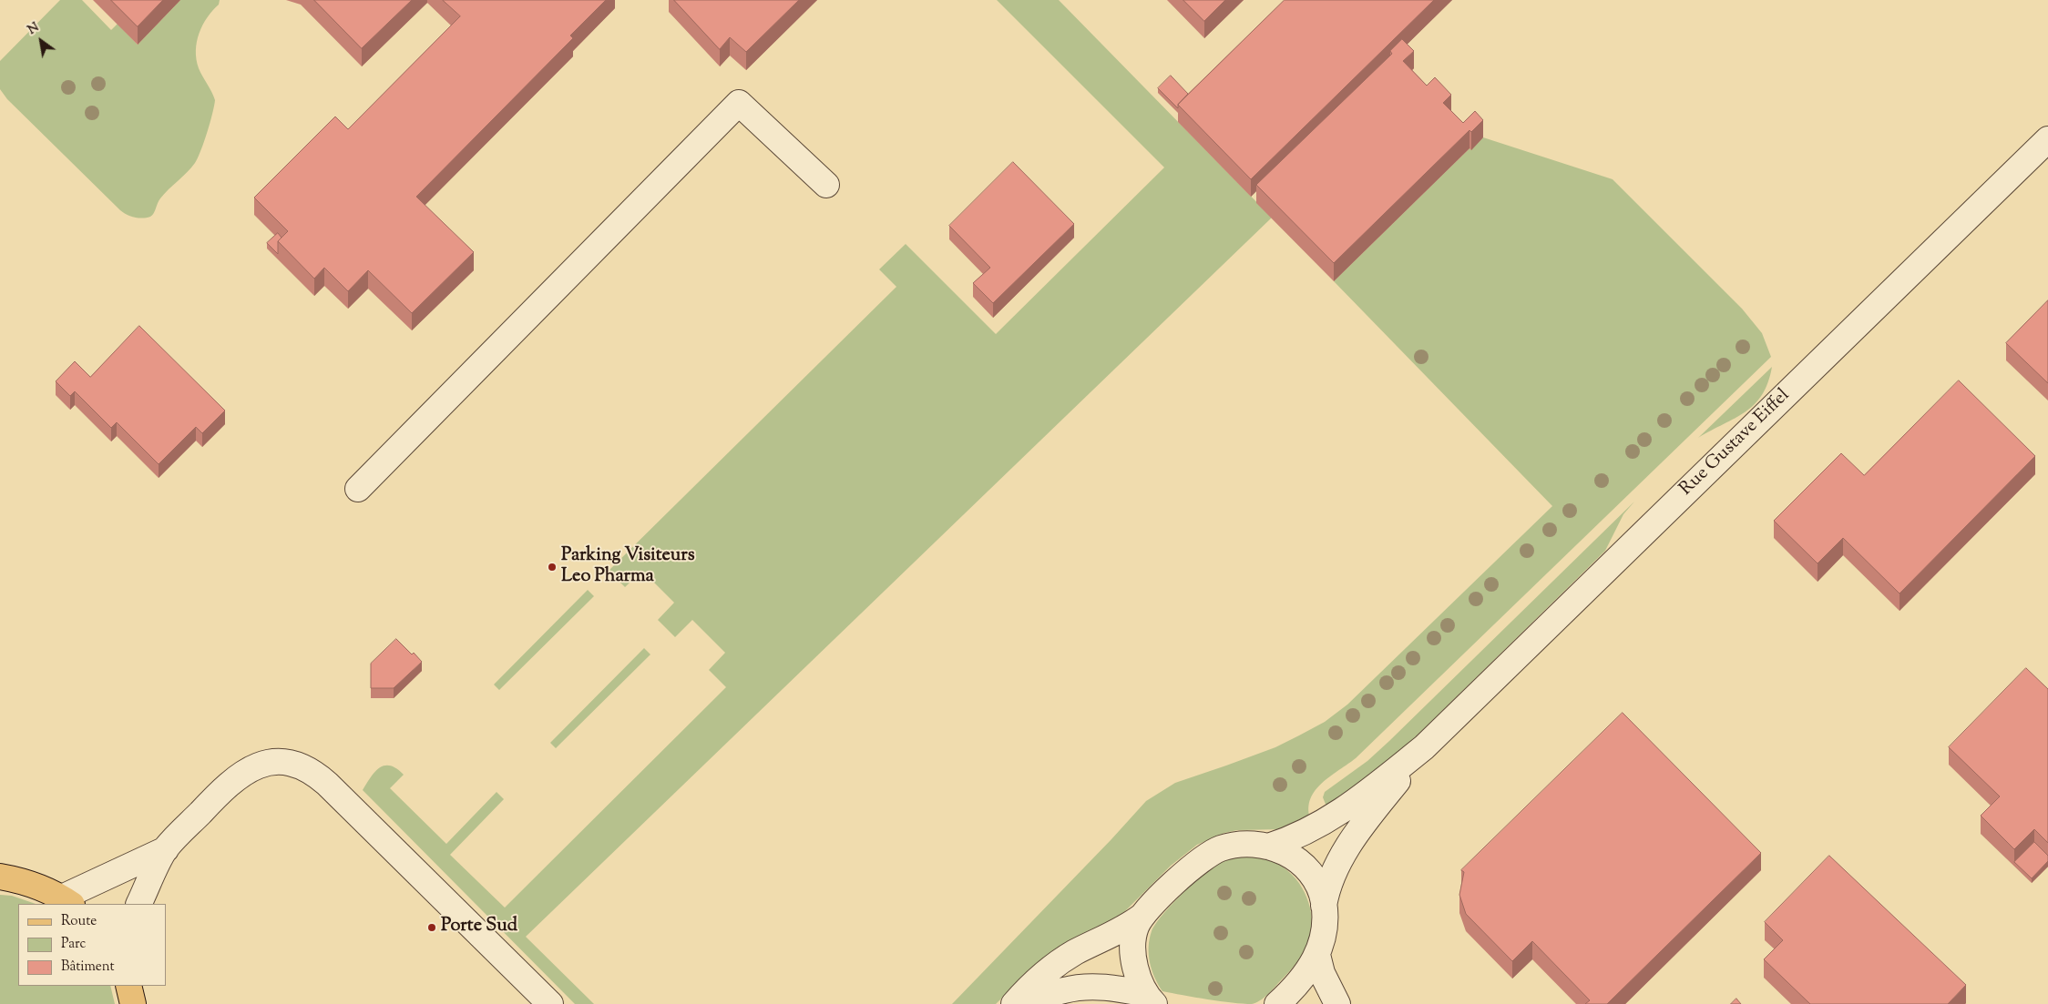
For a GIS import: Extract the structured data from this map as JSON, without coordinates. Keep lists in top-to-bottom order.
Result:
{
  "streets": {
    "street": ["Rue Gustave Eiffel"]
  },
  "places": ["Parking Visiteurs Leo Pharma", "Porte Sud"],
  "legend": ["Route", "Parc", "Bâtiment"],
  "north": "top left"
}
